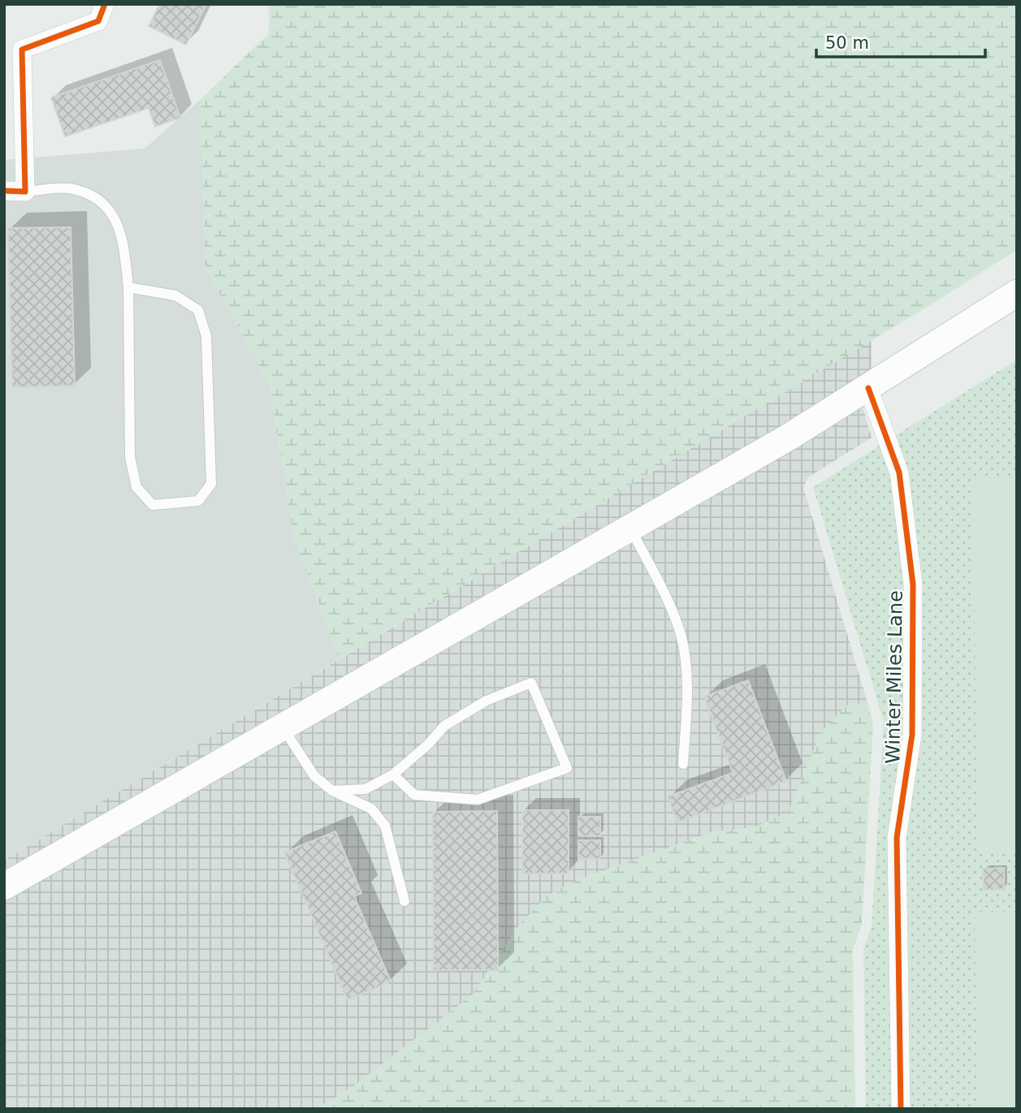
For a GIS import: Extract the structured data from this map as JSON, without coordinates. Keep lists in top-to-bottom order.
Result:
{
  "streets": {
    "street": ["Winter Miles Lane"]
  },
  "scale_bar": "50 m"
}
